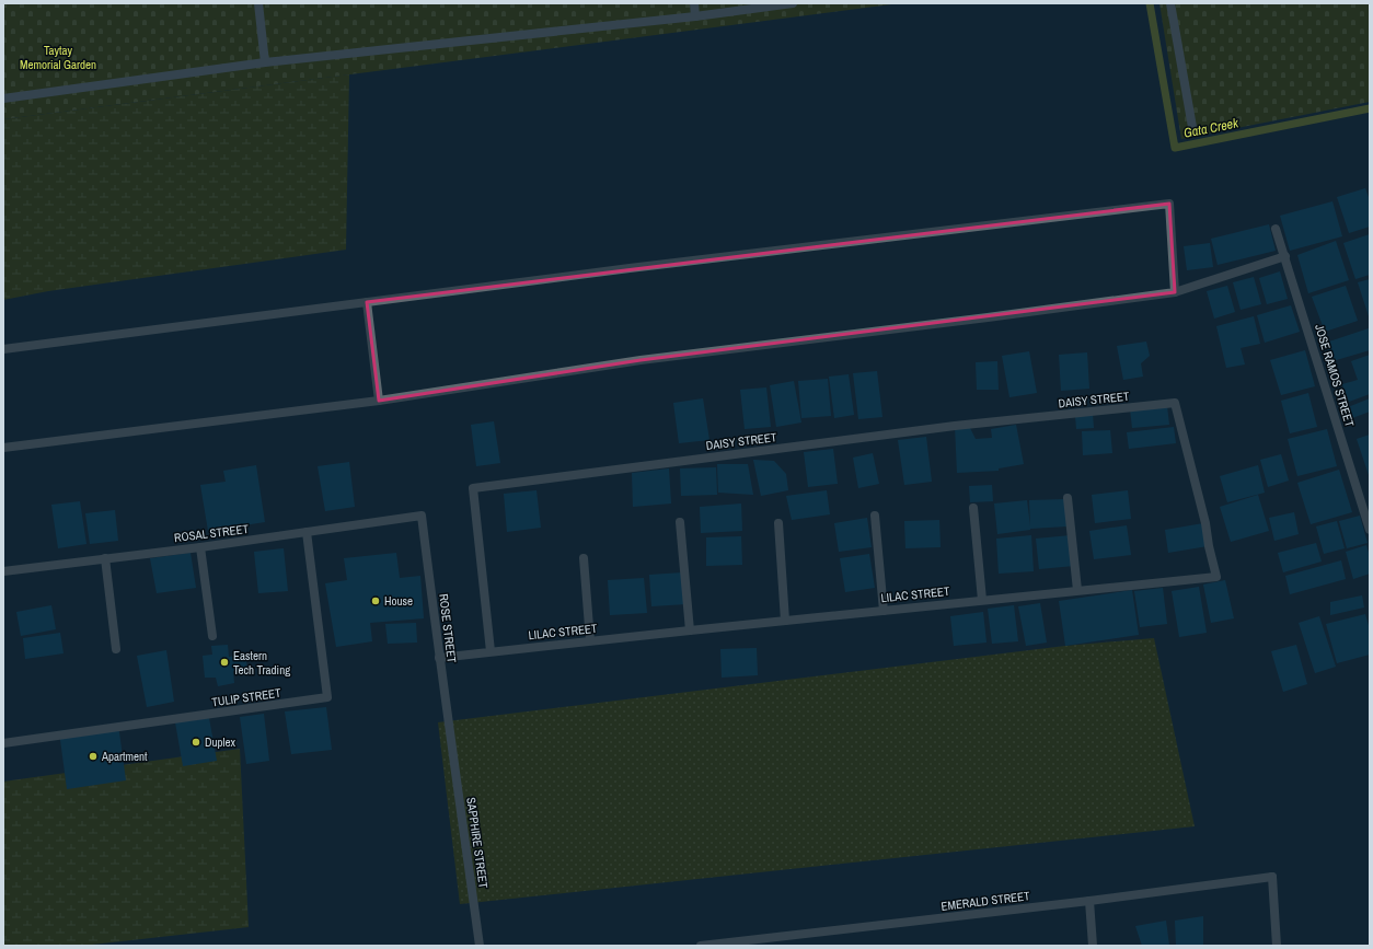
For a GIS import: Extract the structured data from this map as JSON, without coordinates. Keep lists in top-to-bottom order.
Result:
{
  "streets": {
    "street": [
      "JOSE RAMOS STREET",
      "DAISY STREET",
      "ROSAL STREET",
      "LILAC STREET",
      "ROSE STREET",
      "TULIP STREET",
      "SAPPHIRE STREET",
      "EMERALD STREET"
    ]
  },
  "crossings": [
    ["DAISY STREET", "LILAC STREET"],
    ["ROSAL STREET", "ROSE STREET"],
    ["ROSAL STREET", "TULIP STREET"],
    ["LILAC STREET", "ROSE STREET"],
    ["ROSE STREET", "SAPPHIRE STREET"]
  ],
  "water": ["Gata Creek"],
  "parks": ["Taytay Memorial Garden"],
  "places": [
    "House",
    "Eastern Tech Trading",
    "Duplex",
    "Apartment"
  ]
}
